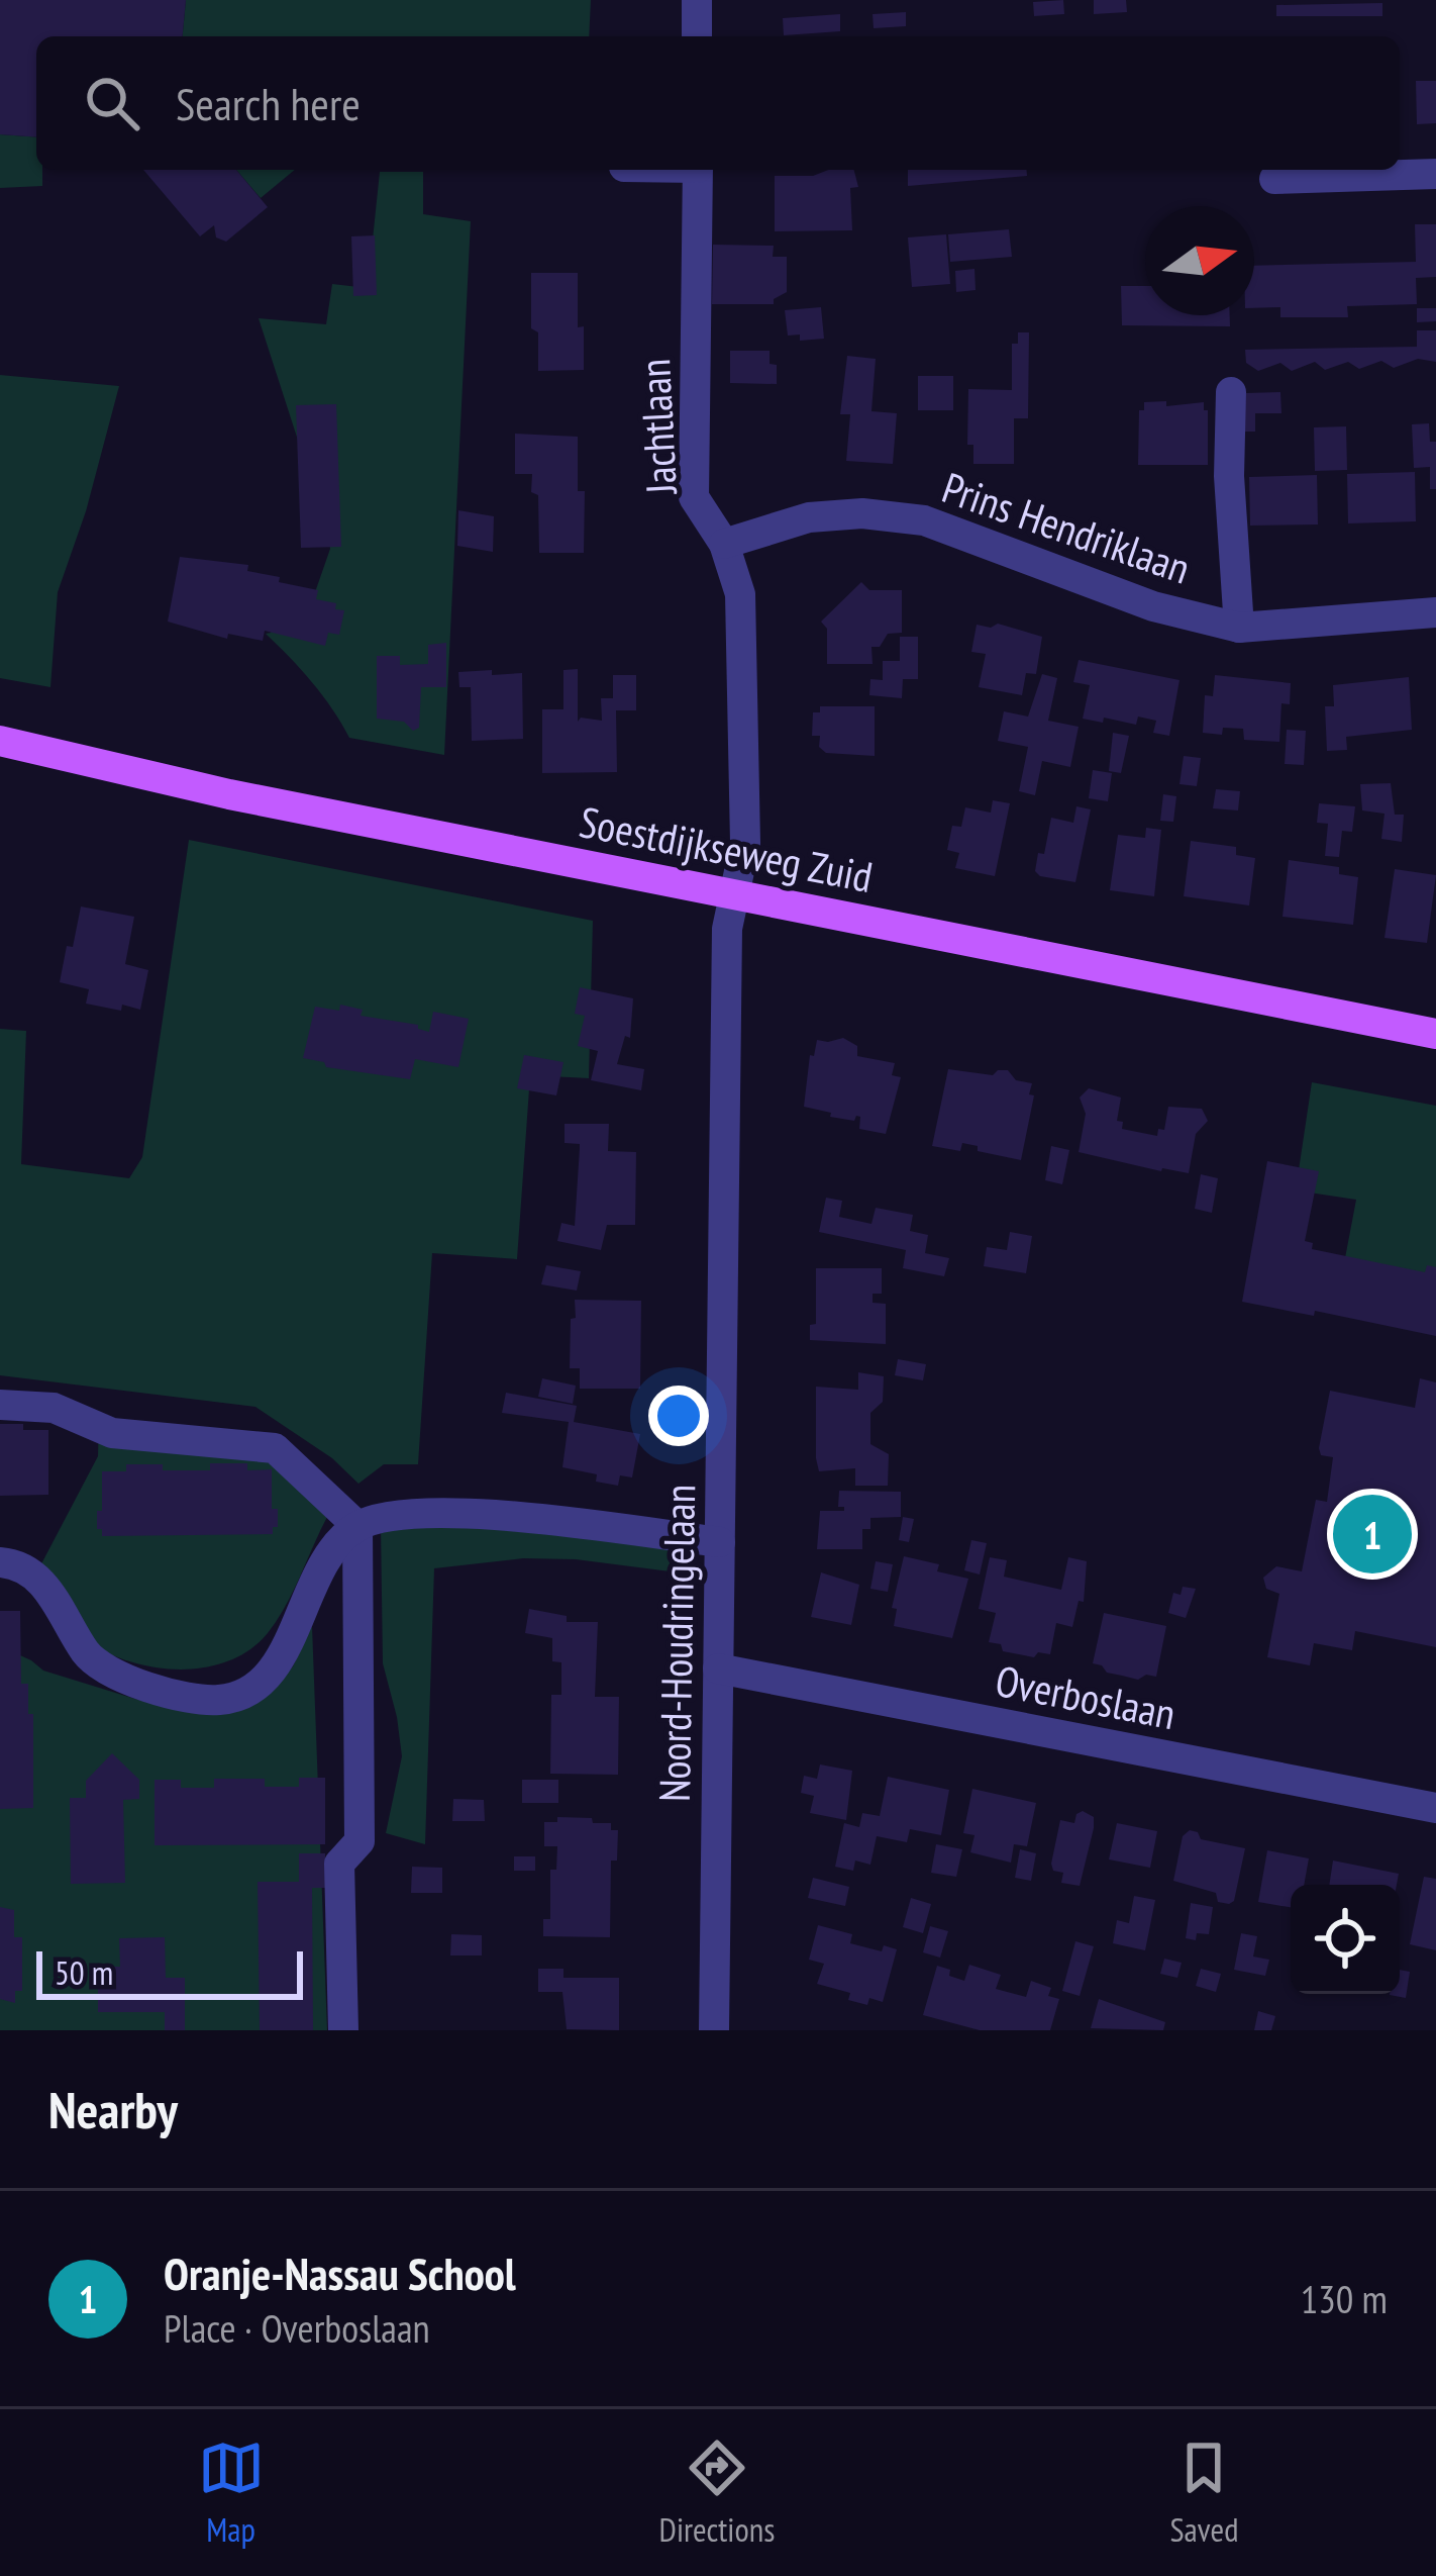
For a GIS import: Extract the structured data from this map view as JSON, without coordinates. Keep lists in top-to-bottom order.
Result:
{
  "streets": {
    "main road": ["Soestdijkseweg Zuid"],
    "street": [
      "Jachtlaan",
      "Prins Hendriklaan",
      "Noord-Houdringelaan",
      "Overboslaan"
    ]
  },
  "crossings": [
    ["Jachtlaan", "Prins Hendriklaan"],
    ["Jachtlaan", "Soestdijkseweg Zuid"],
    ["Jachtlaan", "Noord-Houdringelaan"],
    ["Soestdijkseweg Zuid", "Noord-Houdringelaan"],
    ["Noord-Houdringelaan", "Overboslaan"]
  ],
  "scale_bar": "50 m",
  "north": "right",
  "page": {
    "search": "Search here",
    "pins": "1",
    "scale": "50 m",
    "heading": "Nearby",
    "list": [
      {
        "mark": "1",
        "name": "Oranje-Nassau School",
        "note": "Place · Overboslaan",
        "value": "130 m"
      }
    ],
    "nav": ["Map", "Directions", "Saved"]
  }
}
